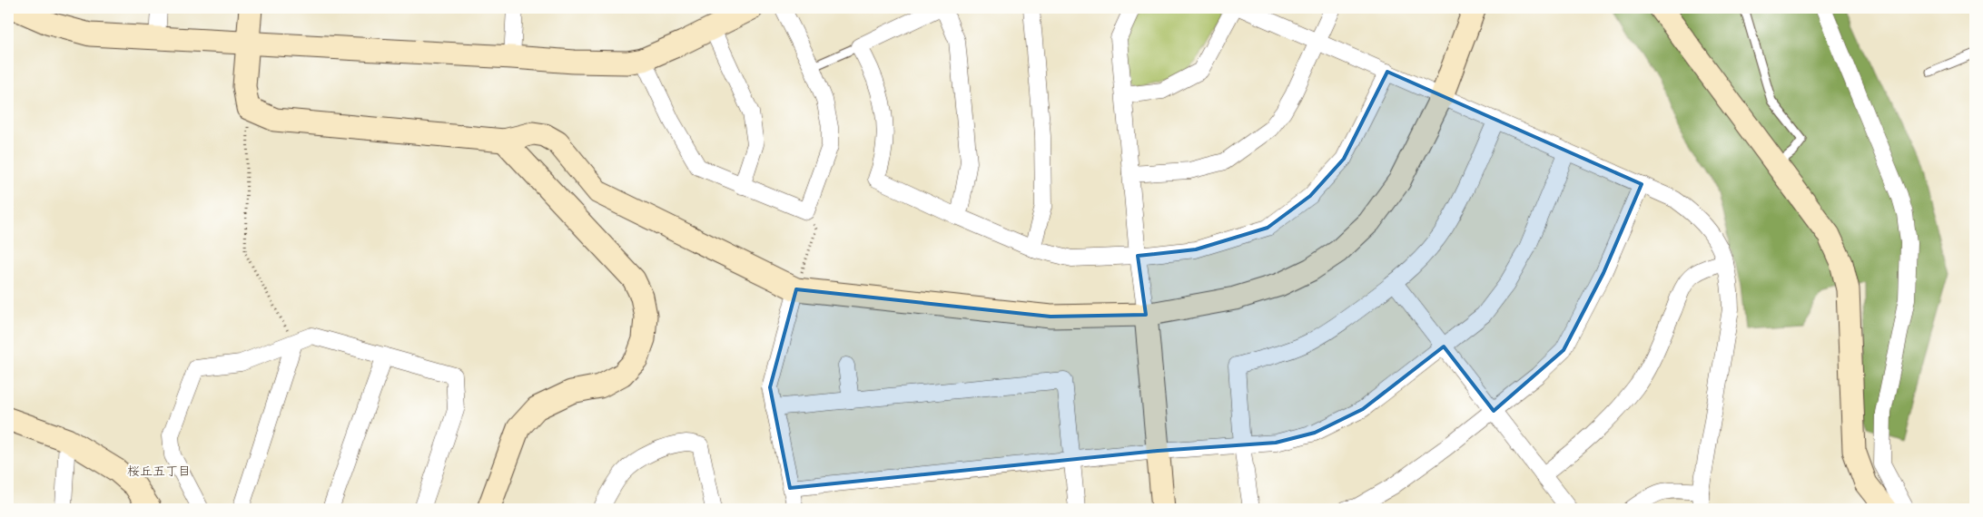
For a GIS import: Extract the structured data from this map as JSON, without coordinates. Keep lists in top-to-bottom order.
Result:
{
  "districts": ["桜丘五丁目"]
}
